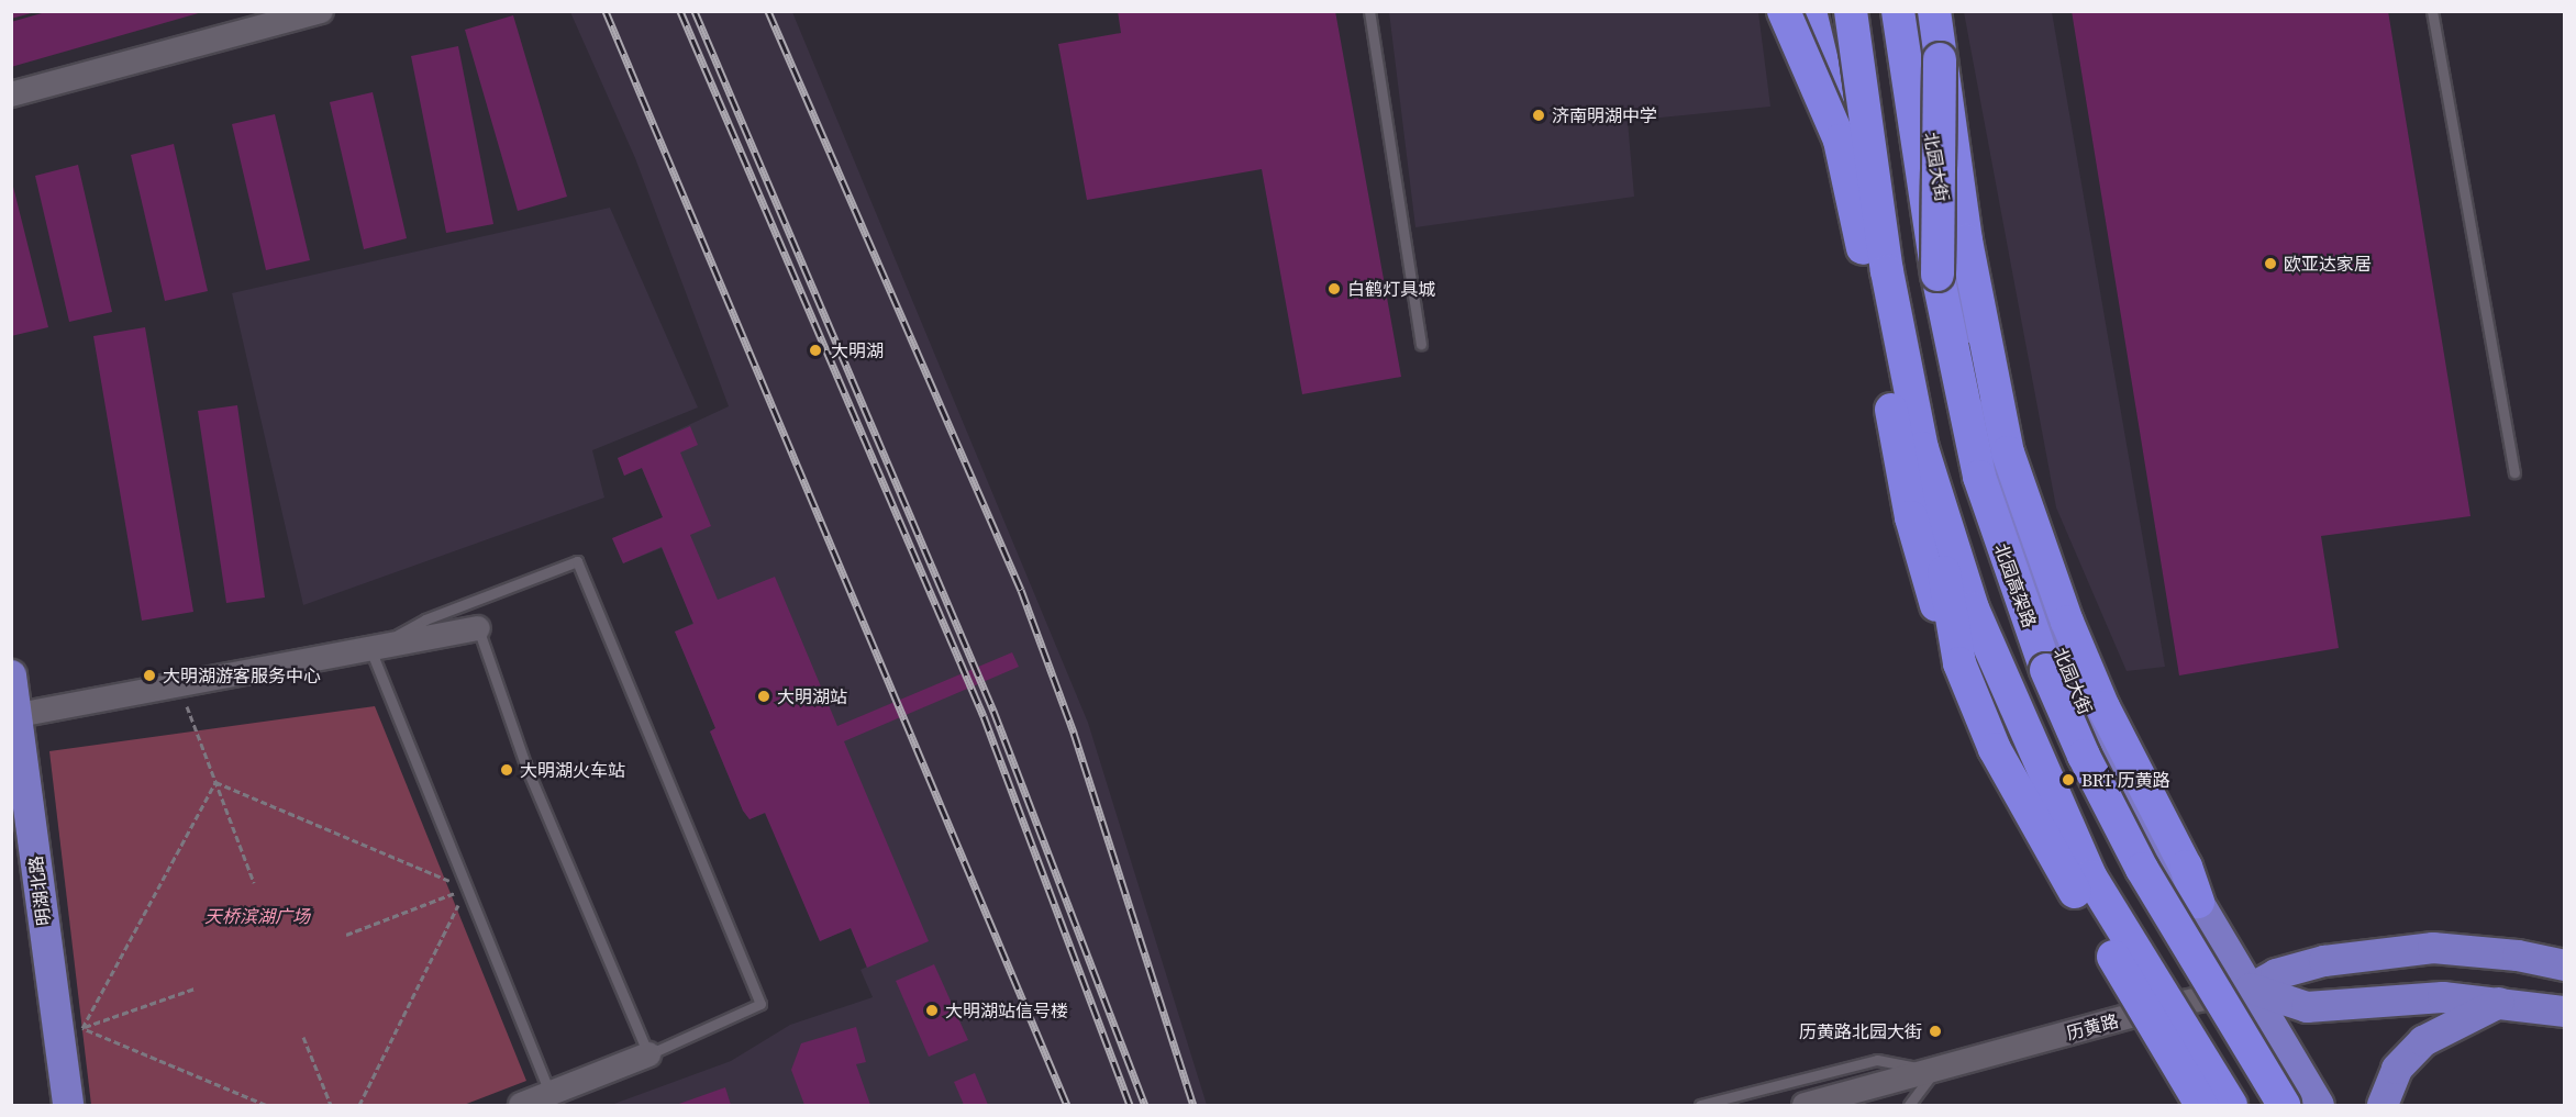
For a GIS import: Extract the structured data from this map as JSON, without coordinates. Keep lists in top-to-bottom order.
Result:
{
  "streets": {
    "highway": ["北园高架路"],
    "main road": ["北园大街", "明湖北路", "历黄路"]
  },
  "crossings": [
    ["北园大街", "历黄路"]
  ],
  "parks": ["天桥滨湖广场"],
  "places": [
    "济南明湖中学",
    "欧亚达家居",
    "白鹤灯具城",
    "大明湖",
    "大明湖游客服务中心",
    "大明湖站",
    "大明湖火车站",
    "BRT 历黄路",
    "大明湖站信号楼",
    "历黄路北园大街"
  ]
}
